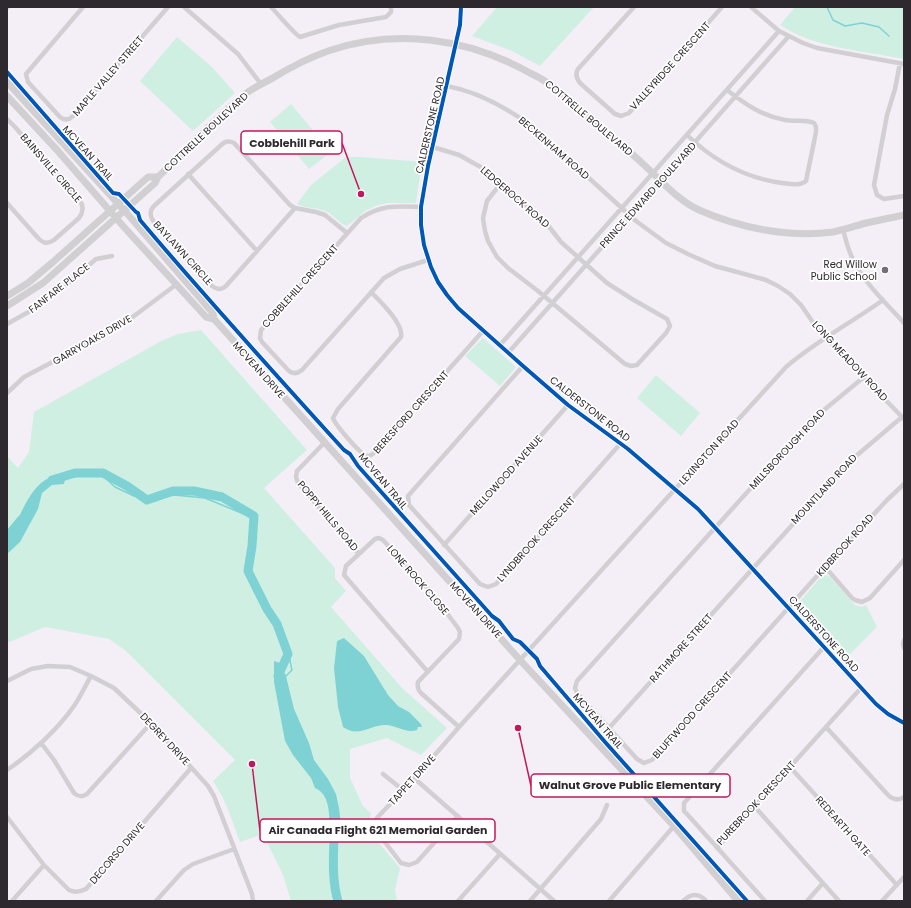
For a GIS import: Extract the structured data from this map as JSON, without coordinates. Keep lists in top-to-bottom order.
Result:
{
  "streets": {
    "main road": ["COTTRELLE BOULEVARD", "MCVEAN DRIVE"],
    "street": [
      "VALLEYRIDGE CRESCENT",
      "MAPLE VALLEY STREET",
      "CALDERSTONE ROAD",
      "BECKENHAM ROAD",
      "BAINSVILLE CIRCLE",
      "PRINCE EDWARD BOULEVARD",
      "LEDGEROCK ROAD",
      "BAYLAWN CIRCLE",
      "COBBLEHILL CRESCENT",
      "FANFARE PLACE",
      "GARRYOAKS DRIVE",
      "LONG MEADOW ROAD",
      "BERESFORD CRESCENT",
      "MILLSBOROUGH ROAD",
      "LEXINGTON ROAD",
      "MELLOWOOD AVENUE",
      "MOUNTLAND ROAD",
      "POPPY HILLS ROAD",
      "LYNDBROOK CRESCENT",
      "KIDBROOK ROAD",
      "LONE ROCK CLOSE",
      "RATHMORE STREET",
      "BLUFFWOOD CRESCENT",
      "DEGREY DRIVE",
      "TAPPET DRIVE",
      "PUREBROOK CRESCENT",
      "REDEARTH GATE",
      "DECORSO DRIVE"
    ],
    "cycle path": ["MCVEAN TRAIL"]
  },
  "crossings": [
    ["COTTRELLE BOULEVARD", "CALDERSTONE ROAD"],
    ["COTTRELLE BOULEVARD", "PRINCE EDWARD BOULEVARD"],
    ["COTTRELLE BOULEVARD", "MCVEAN DRIVE"],
    ["CALDERSTONE ROAD", "BECKENHAM ROAD"],
    ["CALDERSTONE ROAD", "PRINCE EDWARD BOULEVARD"],
    ["CALDERSTONE ROAD", "LEDGEROCK ROAD"],
    ["CALDERSTONE ROAD", "COBBLEHILL CRESCENT"],
    ["CALDERSTONE ROAD", "BERESFORD CRESCENT"],
    ["CALDERSTONE ROAD", "MILLSBOROUGH ROAD"],
    ["CALDERSTONE ROAD", "LEXINGTON ROAD"],
    ["CALDERSTONE ROAD", "MELLOWOOD AVENUE"],
    ["CALDERSTONE ROAD", "MOUNTLAND ROAD"],
    ["CALDERSTONE ROAD", "LYNDBROOK CRESCENT"],
    ["CALDERSTONE ROAD", "KIDBROOK ROAD"],
    ["CALDERSTONE ROAD", "RATHMORE STREET"],
    ["CALDERSTONE ROAD", "BLUFFWOOD CRESCENT"],
    ["CALDERSTONE ROAD", "PUREBROOK CRESCENT"],
    ["BECKENHAM ROAD", "PRINCE EDWARD BOULEVARD"],
    ["BECKENHAM ROAD", "LONG MEADOW ROAD"],
    ["PRINCE EDWARD BOULEVARD", "LEDGEROCK ROAD"],
    ["PRINCE EDWARD BOULEVARD", "LONG MEADOW ROAD"],
    ["BAYLAWN CIRCLE", "COBBLEHILL CRESCENT"],
    ["COBBLEHILL CRESCENT", "BERESFORD CRESCENT"],
    ["GARRYOAKS DRIVE", "MCVEAN DRIVE"],
    ["LONG MEADOW ROAD", "MILLSBOROUGH ROAD"],
    ["LONG MEADOW ROAD", "LEXINGTON ROAD"],
    ["LONG MEADOW ROAD", "MOUNTLAND ROAD"],
    ["MCVEAN DRIVE", "LEXINGTON ROAD"],
    ["MCVEAN DRIVE", "POPPY HILLS ROAD"],
    ["MCVEAN DRIVE", "TAPPET DRIVE"],
    ["MILLSBOROUGH ROAD", "BLUFFWOOD CRESCENT"],
    ["LEXINGTON ROAD", "TAPPET DRIVE"],
    ["MELLOWOOD AVENUE", "LYNDBROOK CRESCENT"],
    ["MOUNTLAND ROAD", "RATHMORE STREET"],
    ["POPPY HILLS ROAD", "LONE ROCK CLOSE"],
    ["KIDBROOK ROAD", "BLUFFWOOD CRESCENT"],
    ["LONE ROCK CLOSE", "TAPPET DRIVE"],
    ["RATHMORE STREET", "BLUFFWOOD CRESCENT"],
    ["DEGREY DRIVE", "DECORSO DRIVE"],
    ["PUREBROOK CRESCENT", "REDEARTH GATE"]
  ],
  "places": [
    "Cobblehill Park",
    "Red Willow Public School",
    "Walnut Grove Public Elementary",
    "Air Canada Flight 621 Memorial Garden"
  ]
}
